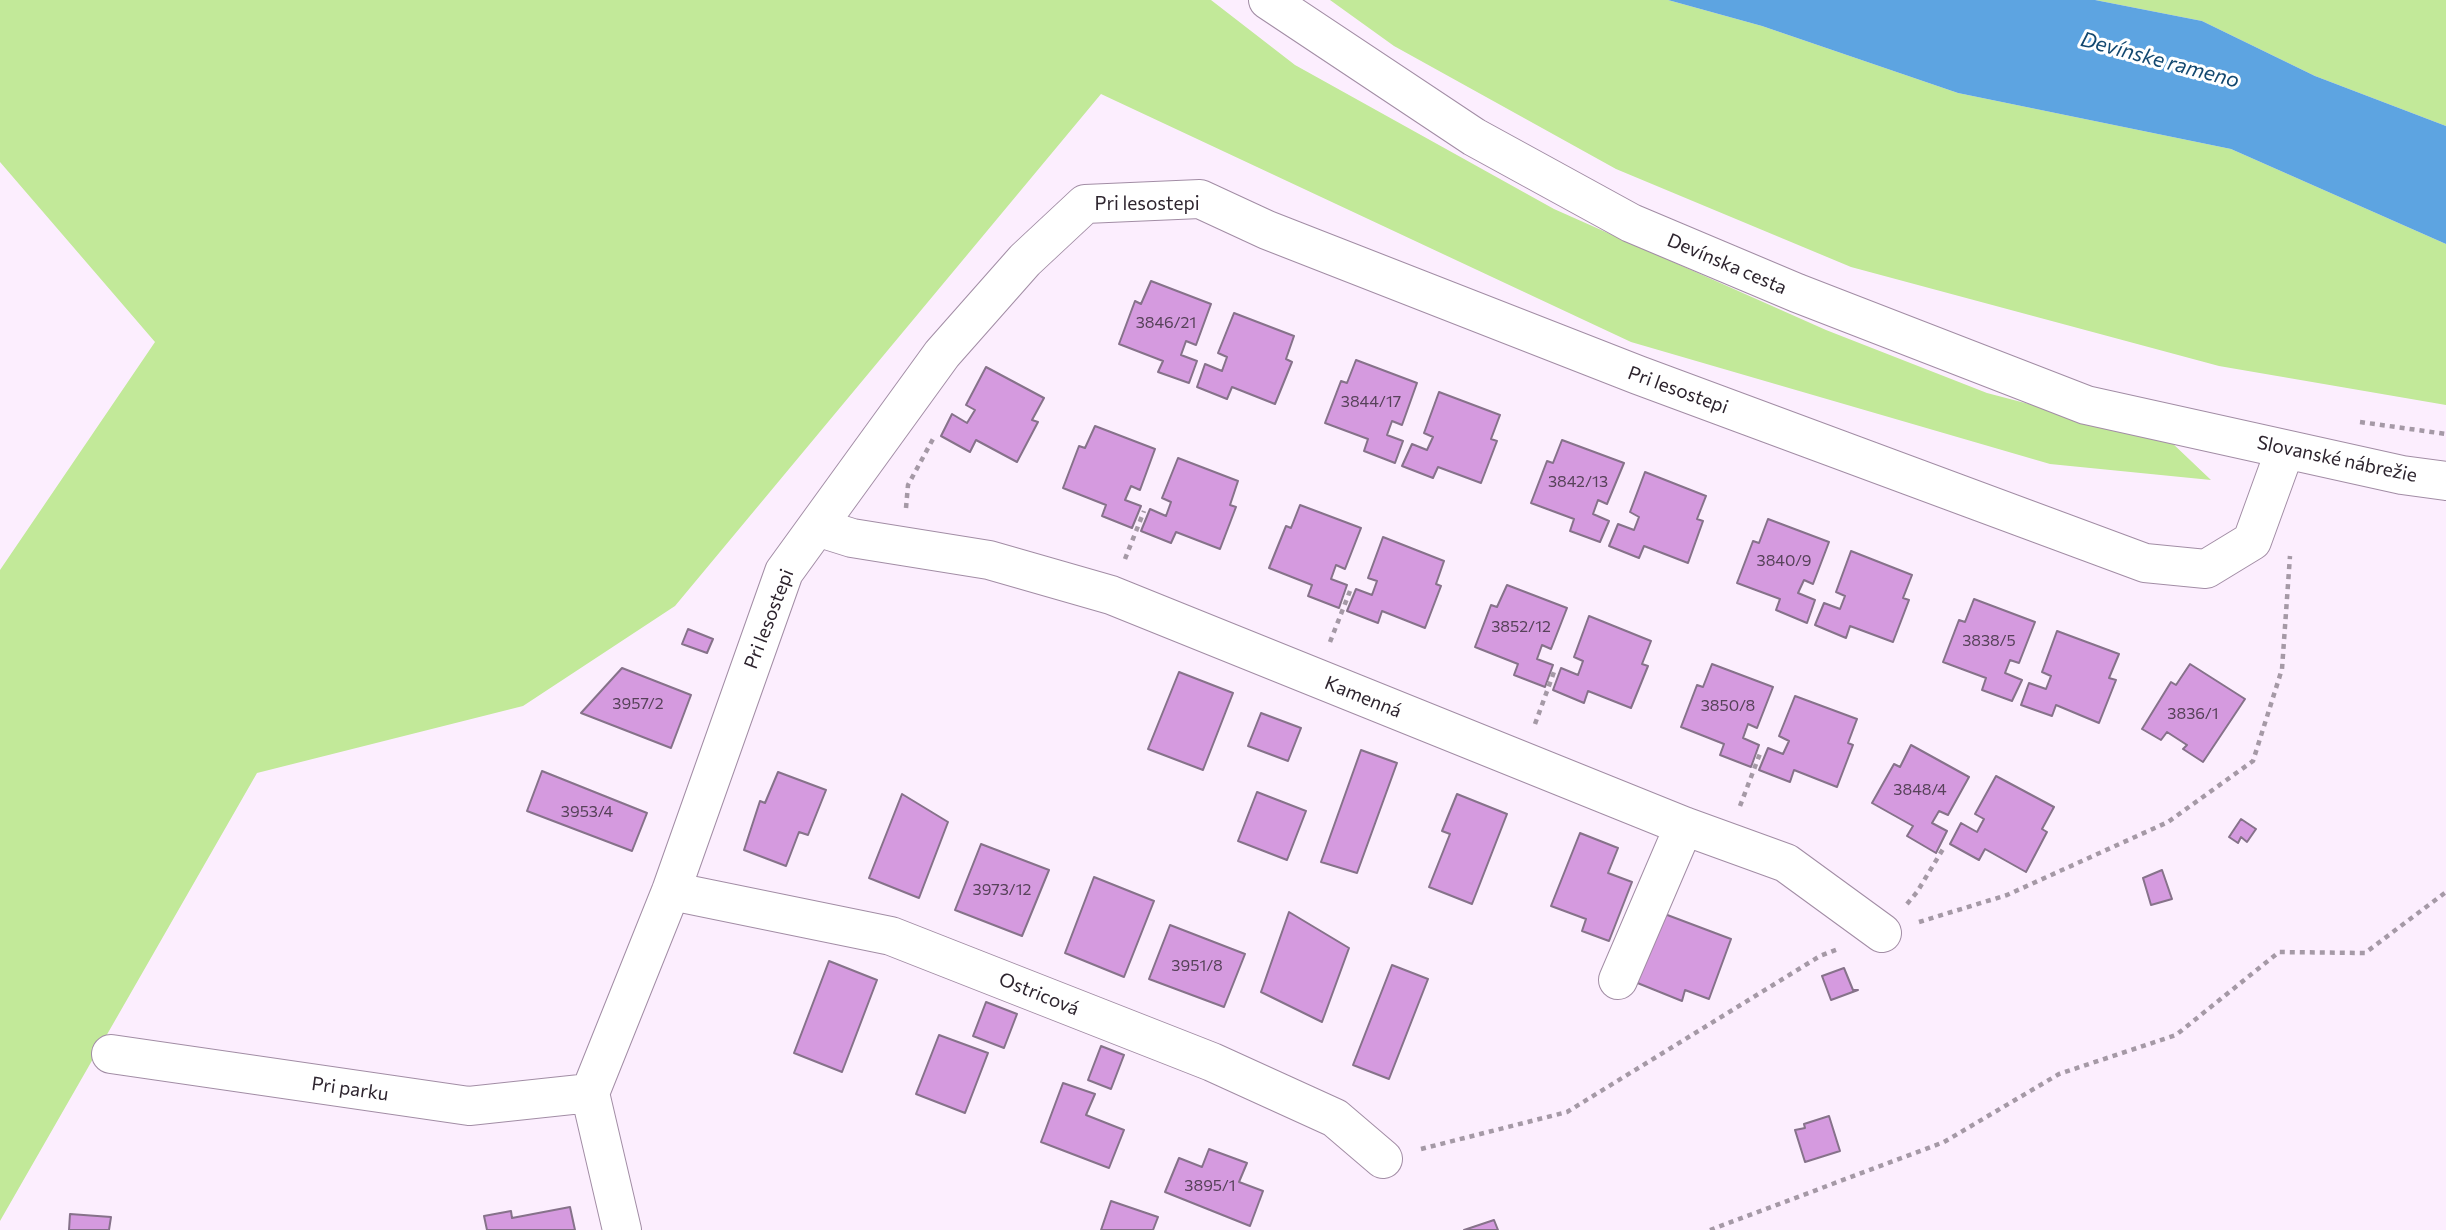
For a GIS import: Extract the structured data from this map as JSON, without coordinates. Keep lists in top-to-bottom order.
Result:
{
  "streets": {
    "street": [
      "Pri lesostepi",
      "Devínska cesta",
      "Slovanské nábrežie",
      "Kamenná",
      "Ostricová",
      "Pri parku"
    ]
  },
  "crossings": [
    ["Pri lesostepi", "Slovanské nábrežie"],
    ["Pri lesostepi", "Kamenná"],
    ["Pri lesostepi", "Ostricová"],
    ["Pri lesostepi", "Pri parku"],
    ["Devínska cesta", "Slovanské nábrežie"]
  ],
  "water": ["Devínske rameno"],
  "house_numbers": [
    "3846/21",
    "3844/17",
    "3842/13",
    "3840/9",
    "3852/12",
    "3838/5",
    "3957/2",
    "3850/8",
    "3836/1",
    "3848/4",
    "3953/4",
    "3973/12",
    "3951/8",
    "3895/1"
  ]
}
